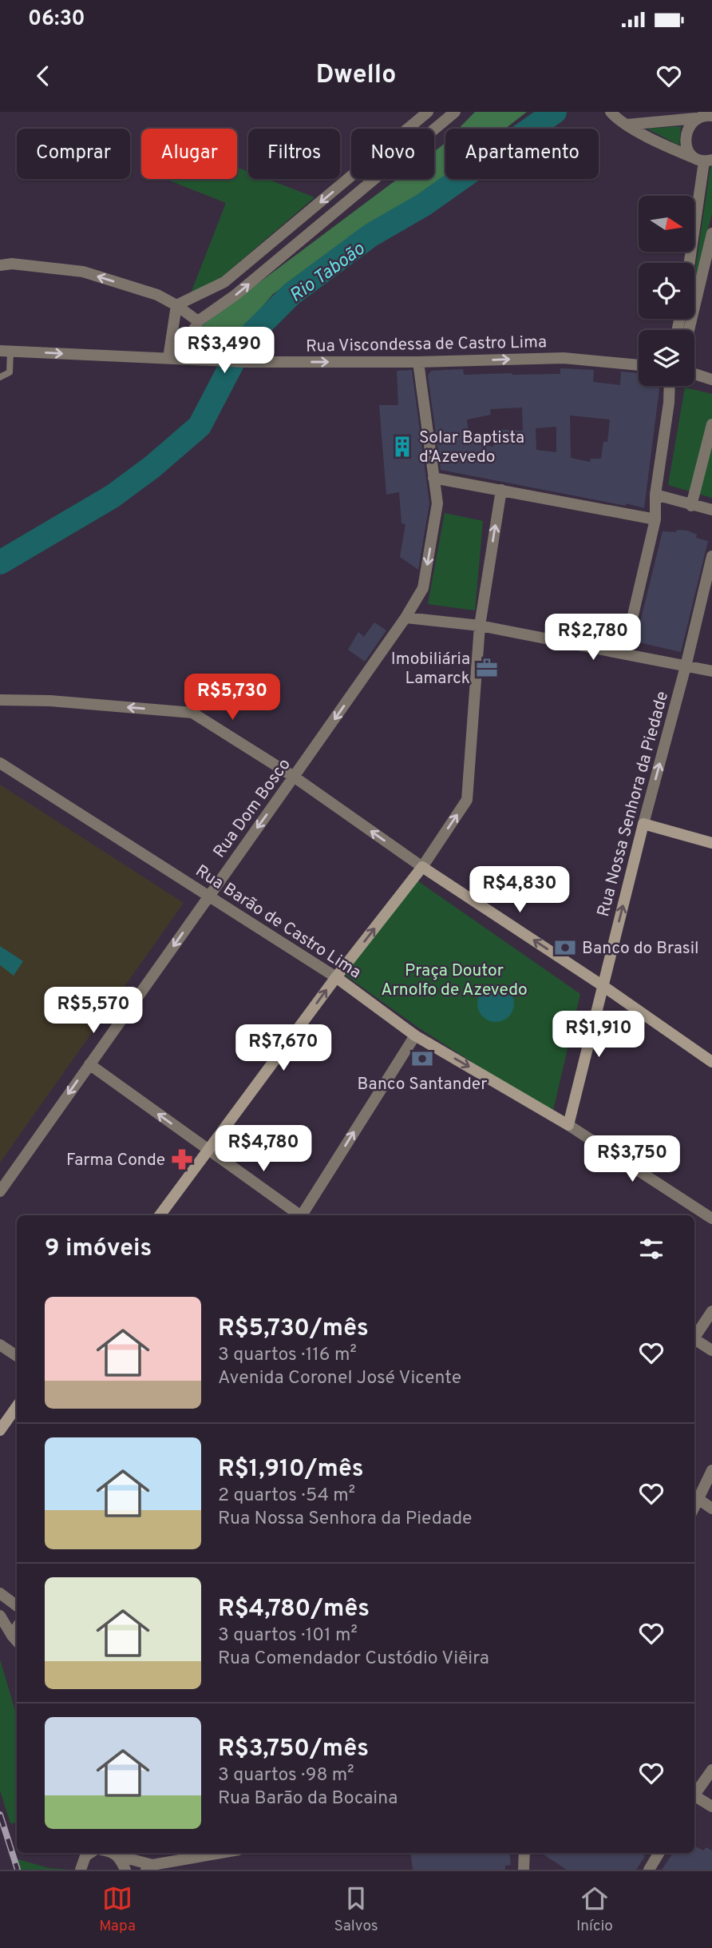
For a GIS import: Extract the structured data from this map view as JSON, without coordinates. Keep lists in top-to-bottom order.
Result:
{
  "streets": {
    "street": [
      "Rua Viscondessa de Castro Lima",
      "Rua Nossa Senhora da Piedade",
      "Rua Dom Bosco",
      "Rua Barão de Castro Lima"
    ]
  },
  "crossings": [
    ["Rua Viscondessa de Castro Lima", "Rua Dom Bosco"],
    ["Rua Nossa Senhora da Piedade", "Rua Barão de Castro Lima"],
    ["Rua Dom Bosco", "Rua Barão de Castro Lima"]
  ],
  "one_way": ["Rua Viscondessa de Castro Lima", "Rua Nossa Senhora da Piedade", "Rua Dom Bosco"],
  "water": ["Rio Taboão"],
  "parks": ["Praça Doutor Arnolfo de Azevedo"],
  "places": {
    "building": ["Solar Baptista d’Azevedo"],
    "office": ["Imobiliária Lamarck"],
    "bank": ["Banco do Brasil", "Banco Santander"],
    "pharmacy": ["Farma Conde"]
  },
  "north": "right",
  "page": {
    "status": "06:30",
    "header": "Dwello",
    "chip": [
      "Comprar",
      "Alugar",
      "Filtros",
      "Novo",
      "Apartamento"
    ],
    "price": [
      "R$3,490",
      "R$2,780",
      "R$5,730",
      "R$4,830",
      "R$5,570",
      "R$1,910",
      "R$7,670",
      "R$4,780",
      "R$3,750"
    ],
    "heading": "9 imóveis",
    "list": [
      {
        "name": "R$5,730/mês",
        "note": "3 quartos · 116 m² · Avenida Coronel José Vicente"
      },
      {
        "name": "R$1,910/mês",
        "note": "2 quartos · 54 m² · Rua Nossa Senhora da Piedade"
      },
      {
        "name": "R$4,780/mês",
        "note": "3 quartos · 101 m² · Rua Comendador Custódio Viêira"
      },
      {
        "name": "R$3,750/mês",
        "note": "3 quartos · 98 m² · Rua Barão da Bocaina"
      }
    ],
    "tabs": ["Mapa", "Salvos", "Início"]
  }
}
